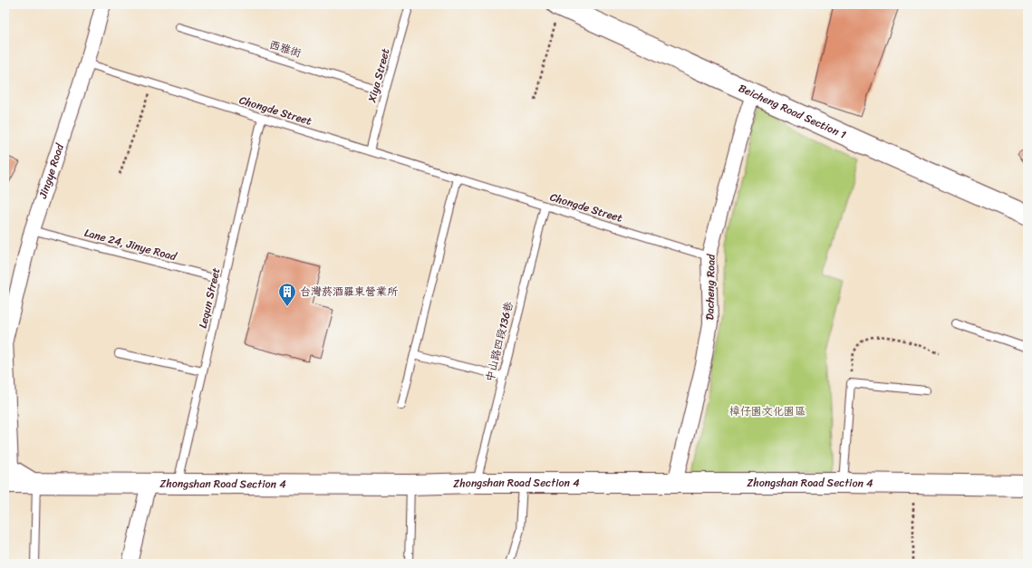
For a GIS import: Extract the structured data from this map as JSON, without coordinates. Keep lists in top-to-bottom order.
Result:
{
  "streets": {
    "main road": ["Beicheng Road Section 1", "Zhongshan Road Section 4"],
    "street": ["Jingye Road", "Dacheng Road"],
    "lane": [
      "西雅街",
      "Xiya Street",
      "Chongde Street",
      "Lane 24, Jinye Road",
      "Lequn Street",
      "中山路四段136巷"
    ]
  },
  "crossings": [
    ["西雅街", "Xiya Street"],
    ["Xiya Street", "Chongde Street"],
    ["Chongde Street", "Jingye Road"],
    ["Chongde Street", "Dacheng Road"],
    ["Chongde Street", "Lequn Street"],
    ["Chongde Street", "中山路四段136巷"],
    ["Beicheng Road Section 1", "Dacheng Road"],
    ["Jingye Road", "Lane 24, Jinye Road"],
    ["Jingye Road", "Zhongshan Road Section 4"],
    ["Lane 24, Jinye Road", "Lequn Street"],
    ["Dacheng Road", "Zhongshan Road Section 4"],
    ["Lequn Street", "Zhongshan Road Section 4"],
    ["中山路四段136巷", "Zhongshan Road Section 4"]
  ],
  "parks": ["樟仔園文化園區"],
  "places": {
    "building": ["台灣菸酒羅東營業所"]
  }
}
